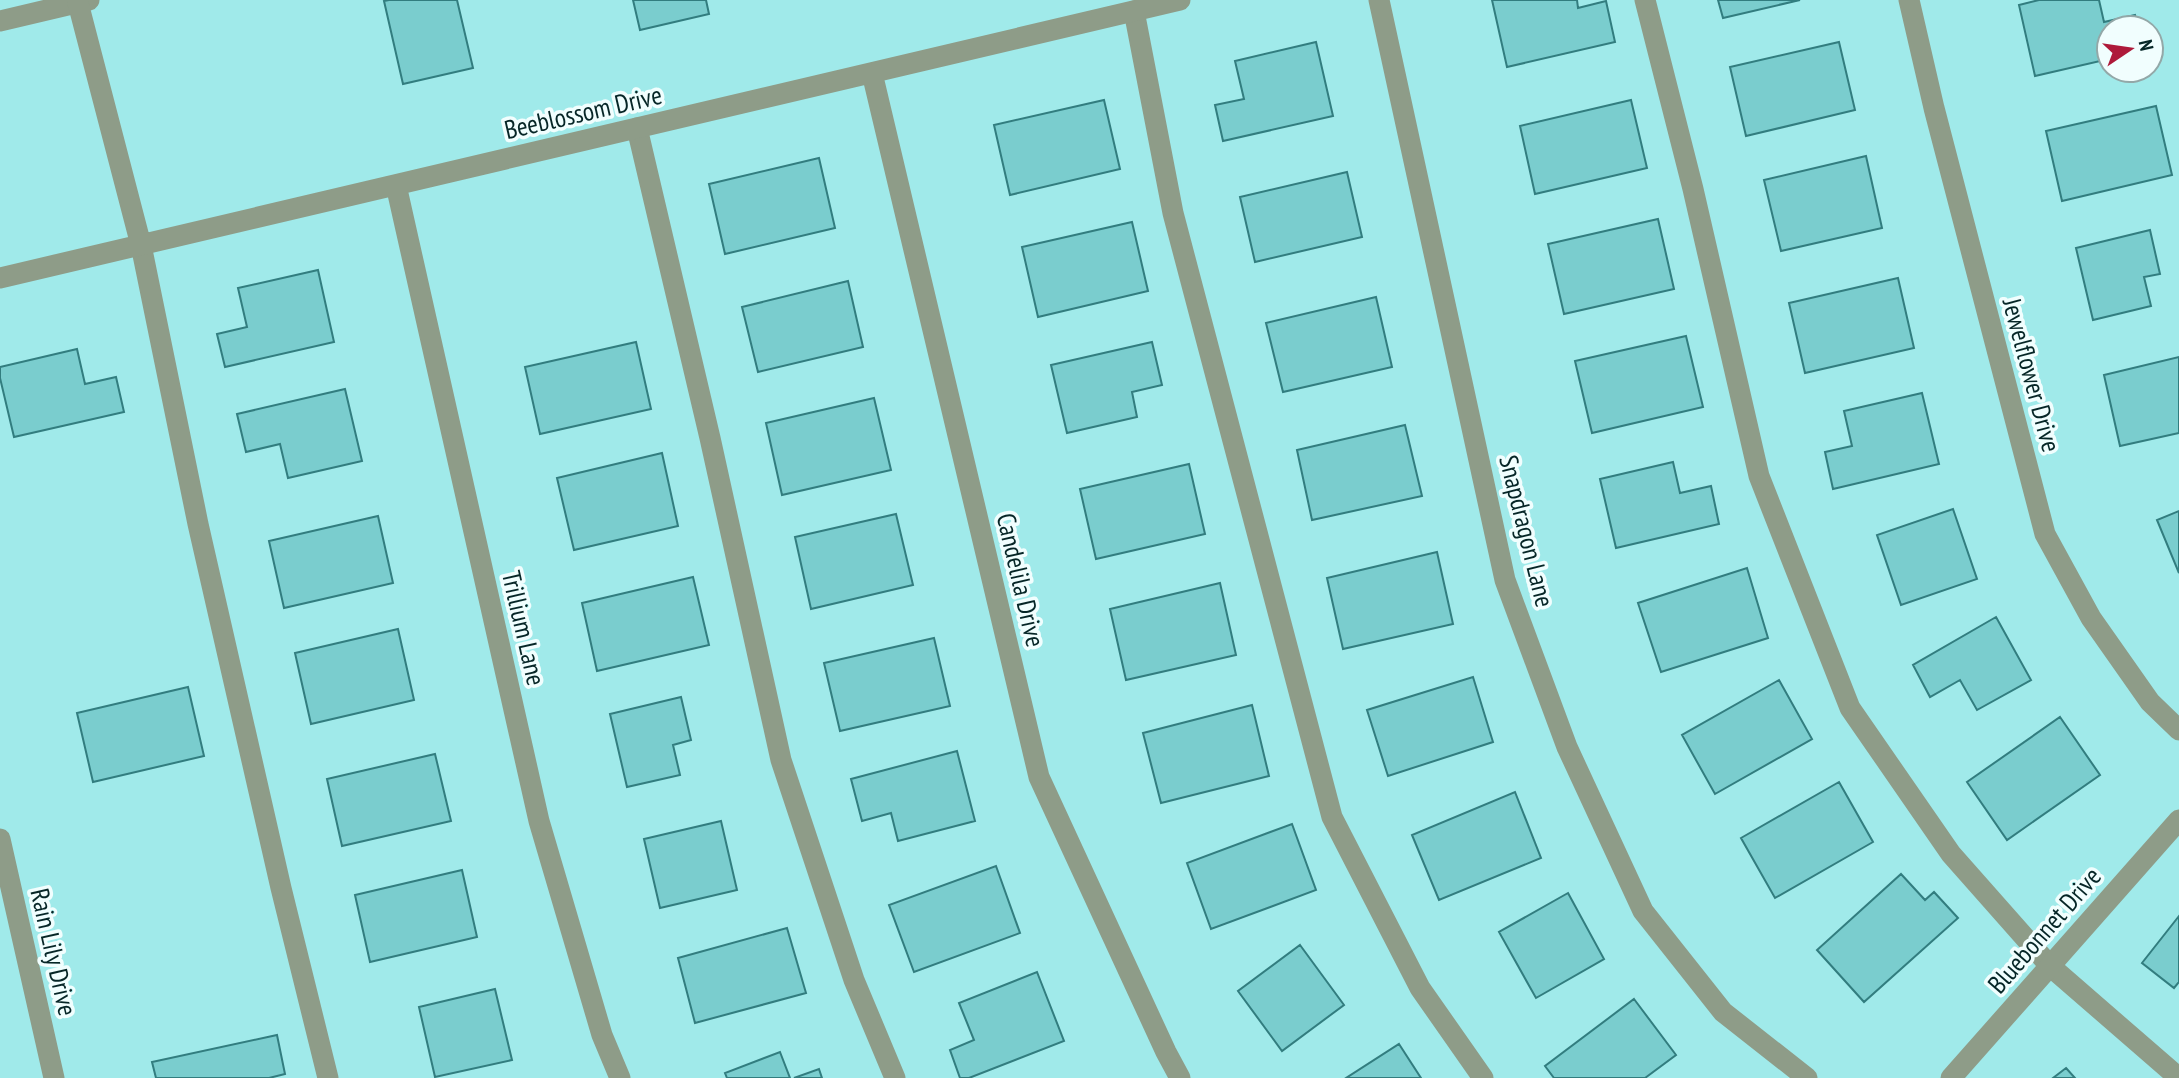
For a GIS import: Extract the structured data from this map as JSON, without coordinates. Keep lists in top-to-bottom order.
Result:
{
  "streets": {
    "street": [
      "Beeblossom Drive",
      "Jewelflower Drive",
      "Snapdragon Lane",
      "Candelila Drive",
      "Trillium Lane",
      "Bluebonnet Drive",
      "Rain Lily Drive"
    ]
  },
  "crossings": [
    ["Beeblossom Drive", "Candelila Drive"],
    ["Beeblossom Drive", "Trillium Lane"]
  ],
  "north": "right"
}
